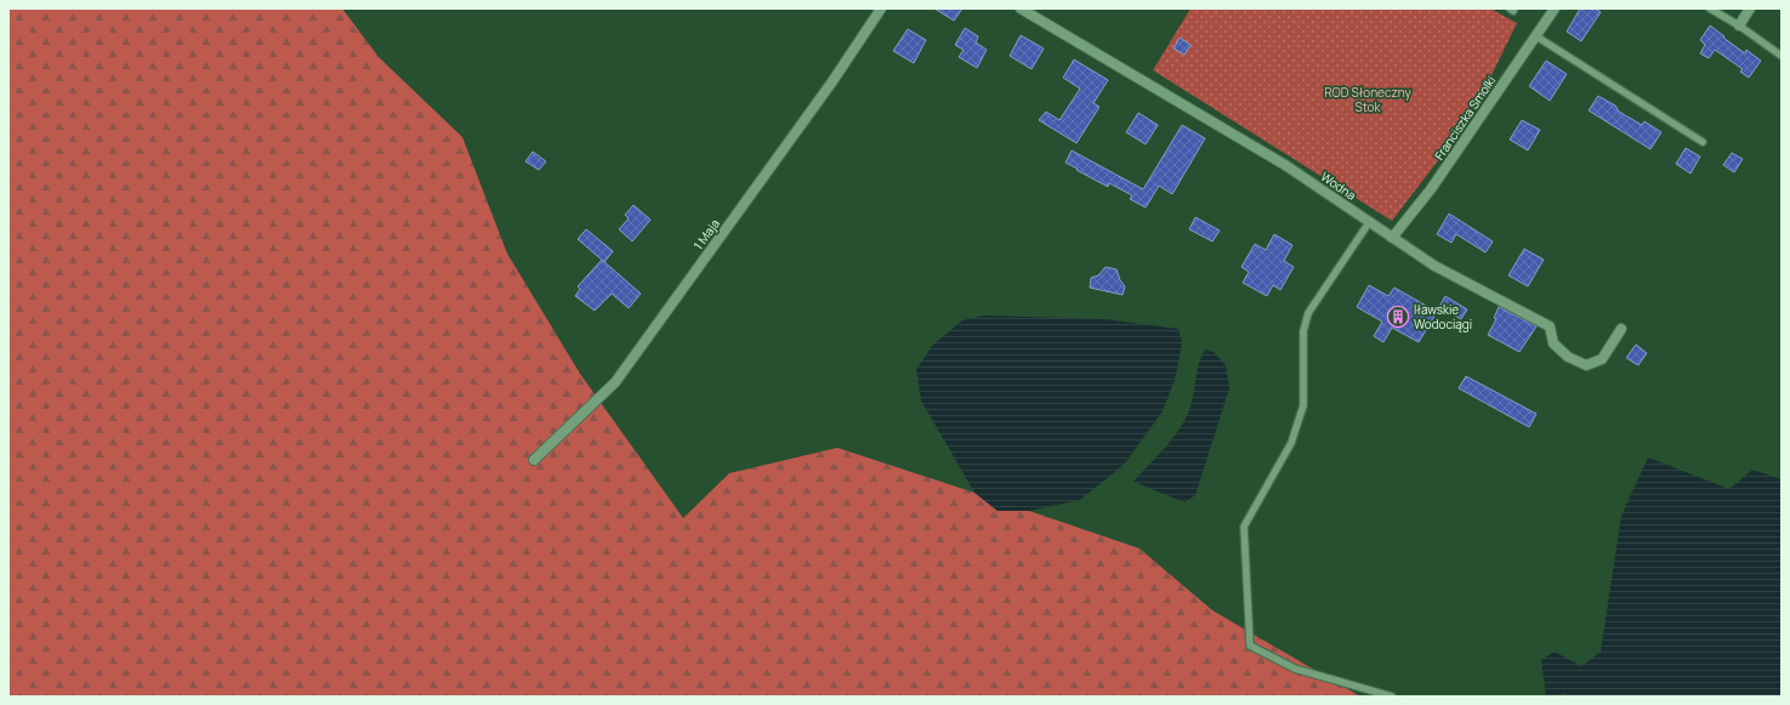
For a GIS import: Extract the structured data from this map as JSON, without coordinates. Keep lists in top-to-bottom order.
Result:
{
  "streets": {
    "street": ["Franciszka Smolki", "Wodna", "1 Maja"]
  },
  "crossings": [
    ["Franciszka Smolki", "Wodna"]
  ],
  "parks": ["ROD Słoneczny Stok"],
  "places": {
    "building": ["Iławskie Wodociągi"]
  }
}
